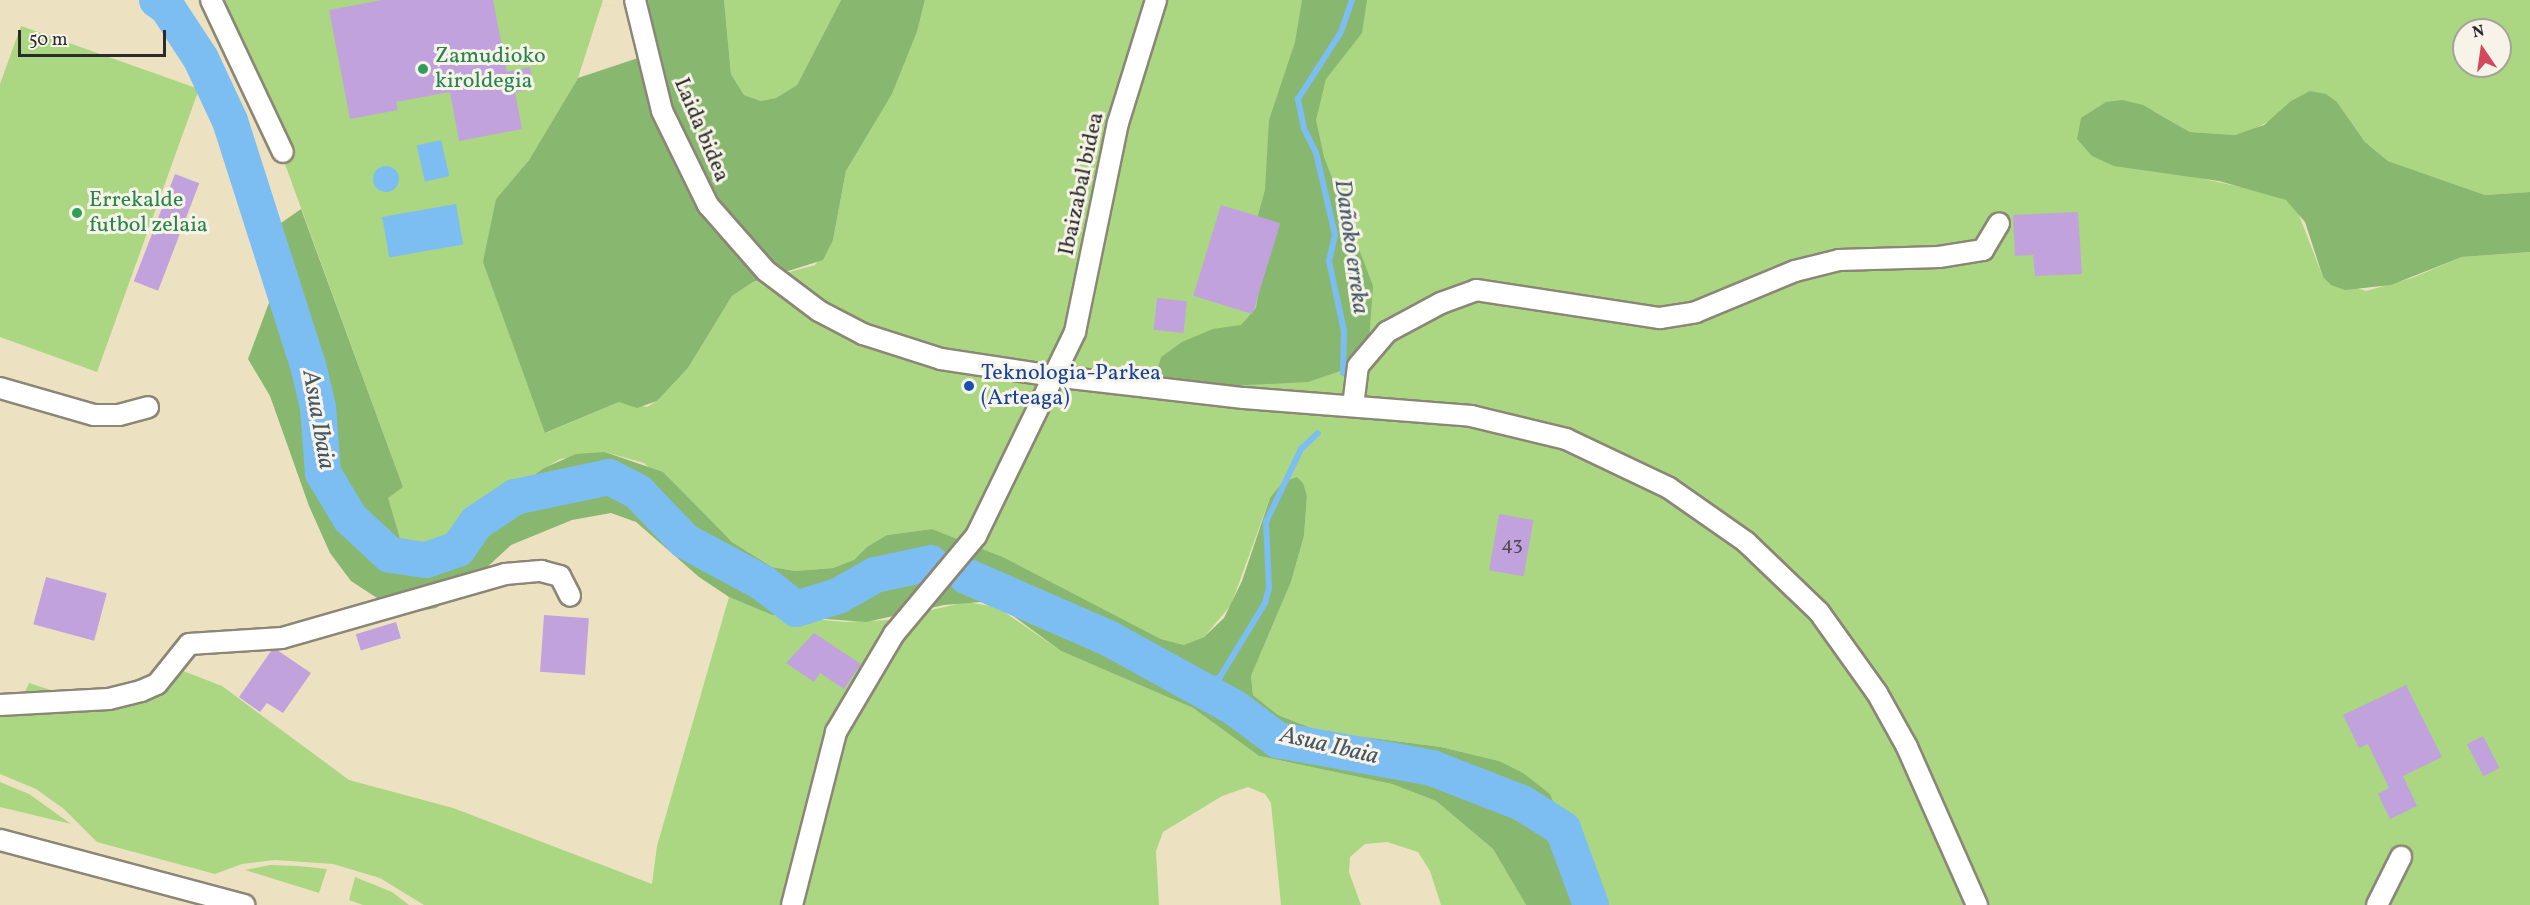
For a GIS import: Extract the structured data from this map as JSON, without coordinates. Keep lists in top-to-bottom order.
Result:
{
  "streets": {
    "street": ["Laida bidea", "Ibaizabal bidea"]
  },
  "crossings": [
    ["Laida bidea", "Ibaizabal bidea"]
  ],
  "water": ["Dañoko erreka", "Asua Ibaia"],
  "places": ["Zamudioko kiroldegia", "Errekalde futbol zelaia", "Teknologia-Parkea (Arteaga)"],
  "house_numbers": ["43"],
  "scale_bar": "50 m",
  "north": "top"
}
